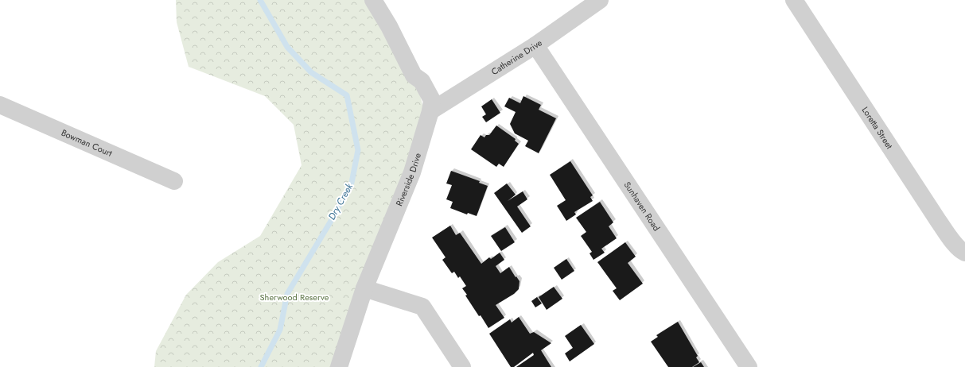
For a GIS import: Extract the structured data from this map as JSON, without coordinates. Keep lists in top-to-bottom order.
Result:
{
  "streets": {
    "street": [
      "Catherine Drive",
      "Loretta Street",
      "Bowman Court",
      "Riverside Drive",
      "Sunhaven Road"
    ]
  },
  "crossings": [
    ["Catherine Drive", "Riverside Drive"],
    ["Catherine Drive", "Sunhaven Road"]
  ],
  "water": ["Dry Creek"],
  "parks": ["Sherwood Reserve"]
}
